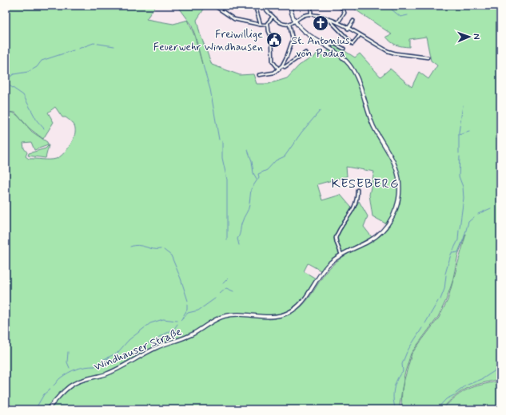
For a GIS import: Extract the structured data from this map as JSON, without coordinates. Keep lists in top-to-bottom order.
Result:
{
  "streets": {
    "main road": ["Windhauser Straße"]
  },
  "districts": ["KESEBERG"],
  "places": {
    "church": ["St. Antonius von Padua"],
    "public building": ["Freiwillige Feuerwehr Windhausen"]
  },
  "north": "right"
}
